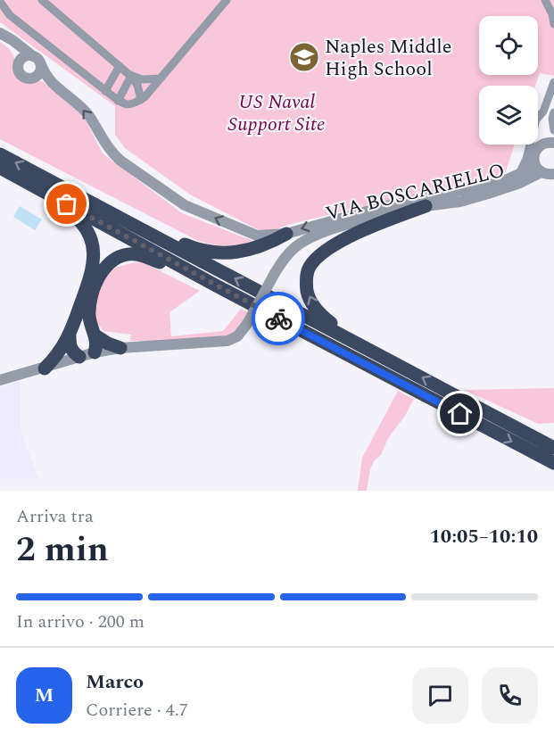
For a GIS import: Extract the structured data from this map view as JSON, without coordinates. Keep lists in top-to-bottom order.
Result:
{
  "streets": {
    "street": ["VIA BOSCARIELLO"]
  },
  "parks": ["US Naval Support Site"],
  "places": {
    "school or university": ["Naples Middle High School"]
  },
  "page": {
    "heading": ["2 min", "Arriva tra", "10:05–10:10"],
    "panel": ["Marco", "Corriere · 4.7"],
    "bar": "In arrivo · 200 m",
    "round": "M"
  }
}
